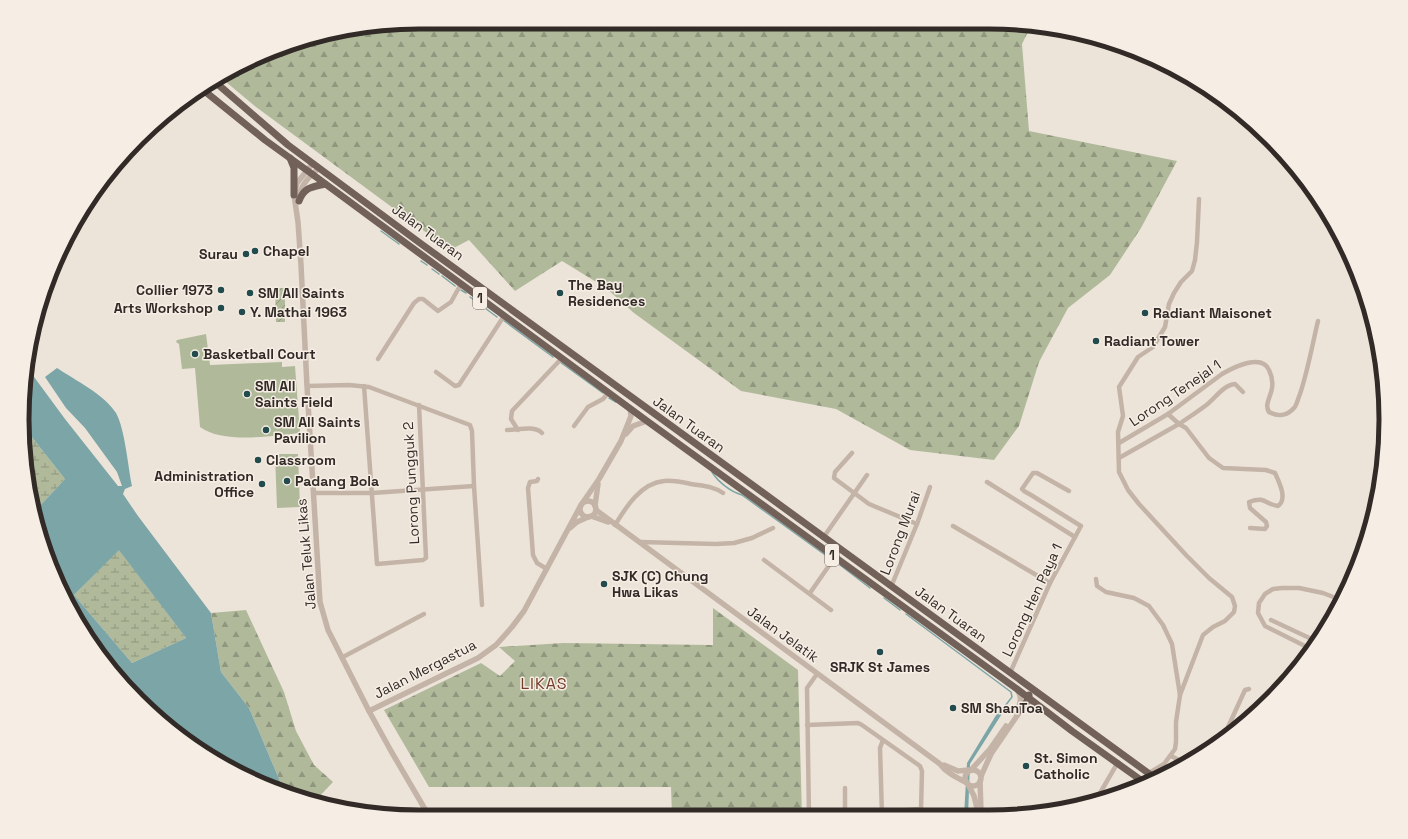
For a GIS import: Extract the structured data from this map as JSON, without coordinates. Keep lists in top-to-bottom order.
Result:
{
  "streets": {
    "main road": ["Jalan Tuaran", "1"],
    "street": [
      "Lorong Tenejal 1",
      "Lorong Pungguk 2",
      "Lorong Murai",
      "Jalan Teluk Likas",
      "Lorong Hen Paya 1",
      "Jalan Jelatik",
      "Jalan Mergastua"
    ]
  },
  "crossings": [
    ["Jalan Tuaran", "Lorong Murai"],
    ["Jalan Tuaran", "Lorong Hen Paya 1"],
    ["Jalan Tuaran", "Jalan Mergastua"],
    ["Jalan Teluk Likas", "Jalan Mergastua"],
    ["Jalan Jelatik", "Jalan Mergastua"]
  ],
  "districts": ["LIKAS"],
  "places": [
    "Chapel",
    "Surau",
    "Collier 1973",
    "SM All Saints",
    "The Bay Residences",
    "Arts Workshop",
    "Y. Mathai 1963",
    "Radiant Maisonet",
    "Radiant Tower",
    "Basketball Court",
    "SM All Saints Field",
    "SM All Saints Pavilion",
    "Classroom",
    "Padang Bola",
    "Administration Office",
    "SJK (C) Chung Hwa Likas",
    "SRJK St James",
    "SM ShanToa",
    "St. Simon Catholic"
  ]
}
